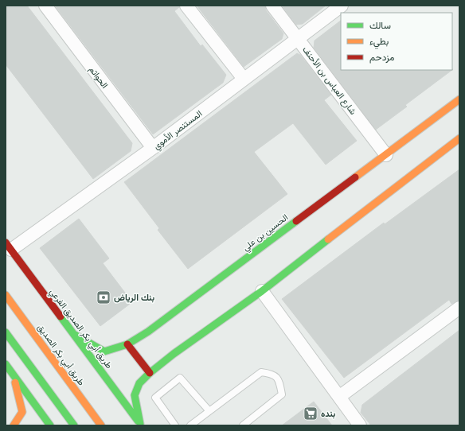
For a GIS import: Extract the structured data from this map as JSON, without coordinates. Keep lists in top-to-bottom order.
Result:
{
  "streets": {
    "street": [
      "الحواتم",
      "شارع العباس بن الأحنف",
      "المستنصر الأموي",
      "الحسين بن علي",
      "طريق أبي بكر الصديق الفرعي",
      "طريق أبي بكر الصديق"
    ]
  },
  "crossings": [
    ["الحواتم", "المستنصر الأموي"],
    ["شارع العباس بن الأحنف", "المستنصر الأموي"],
    ["شارع العباس بن الأحنف", "الحسين بن علي"],
    ["المستنصر الأموي", "طريق أبي بكر الصديق الفرعي"],
    ["الحسين بن علي", "طريق أبي بكر الصديق الفرعي"]
  ],
  "places": {
    "bank": ["بنك الرياض"],
    "supermarket": ["بنده"]
  },
  "legend": ["سالك", "بطيء", "مزدحم"]
}
